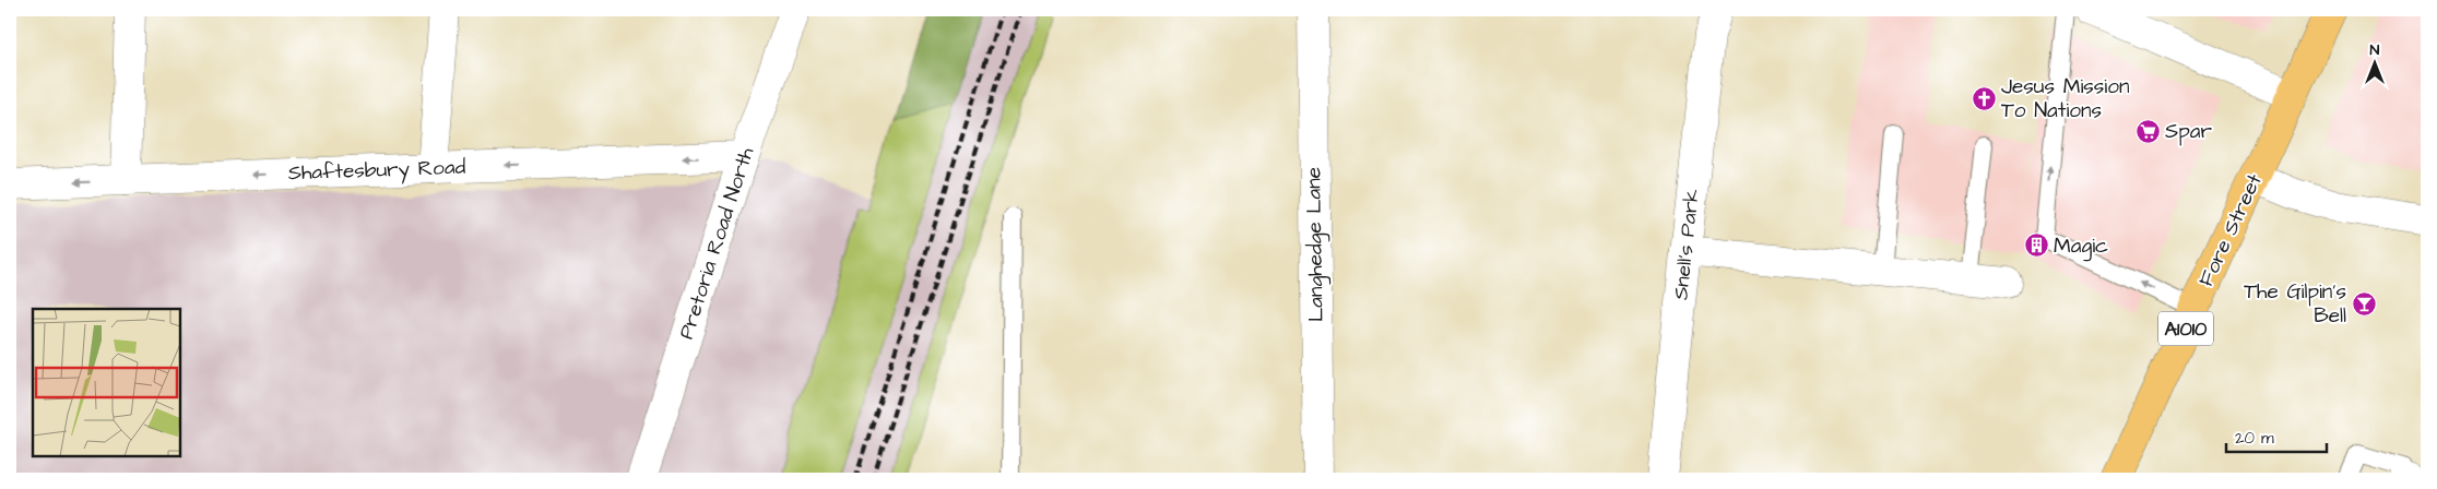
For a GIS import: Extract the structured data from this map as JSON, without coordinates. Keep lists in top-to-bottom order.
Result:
{
  "streets": {
    "main road": ["Fore Street", "A1010"],
    "street": [
      "Shaftesbury Road",
      "Pretoria Road North",
      "Langhedge Lane",
      "Snell's Park"
    ]
  },
  "crossings": [
    ["Shaftesbury Road", "Pretoria Road North"]
  ],
  "one_way": ["Shaftesbury Road"],
  "places": {
    "church": ["Jesus Mission To Nations"],
    "supermarket": ["Spar"],
    "building": ["Magic"],
    "bar": ["The Gilpin's Bell"]
  },
  "scale_bar": "20 m",
  "north": "top"
}
